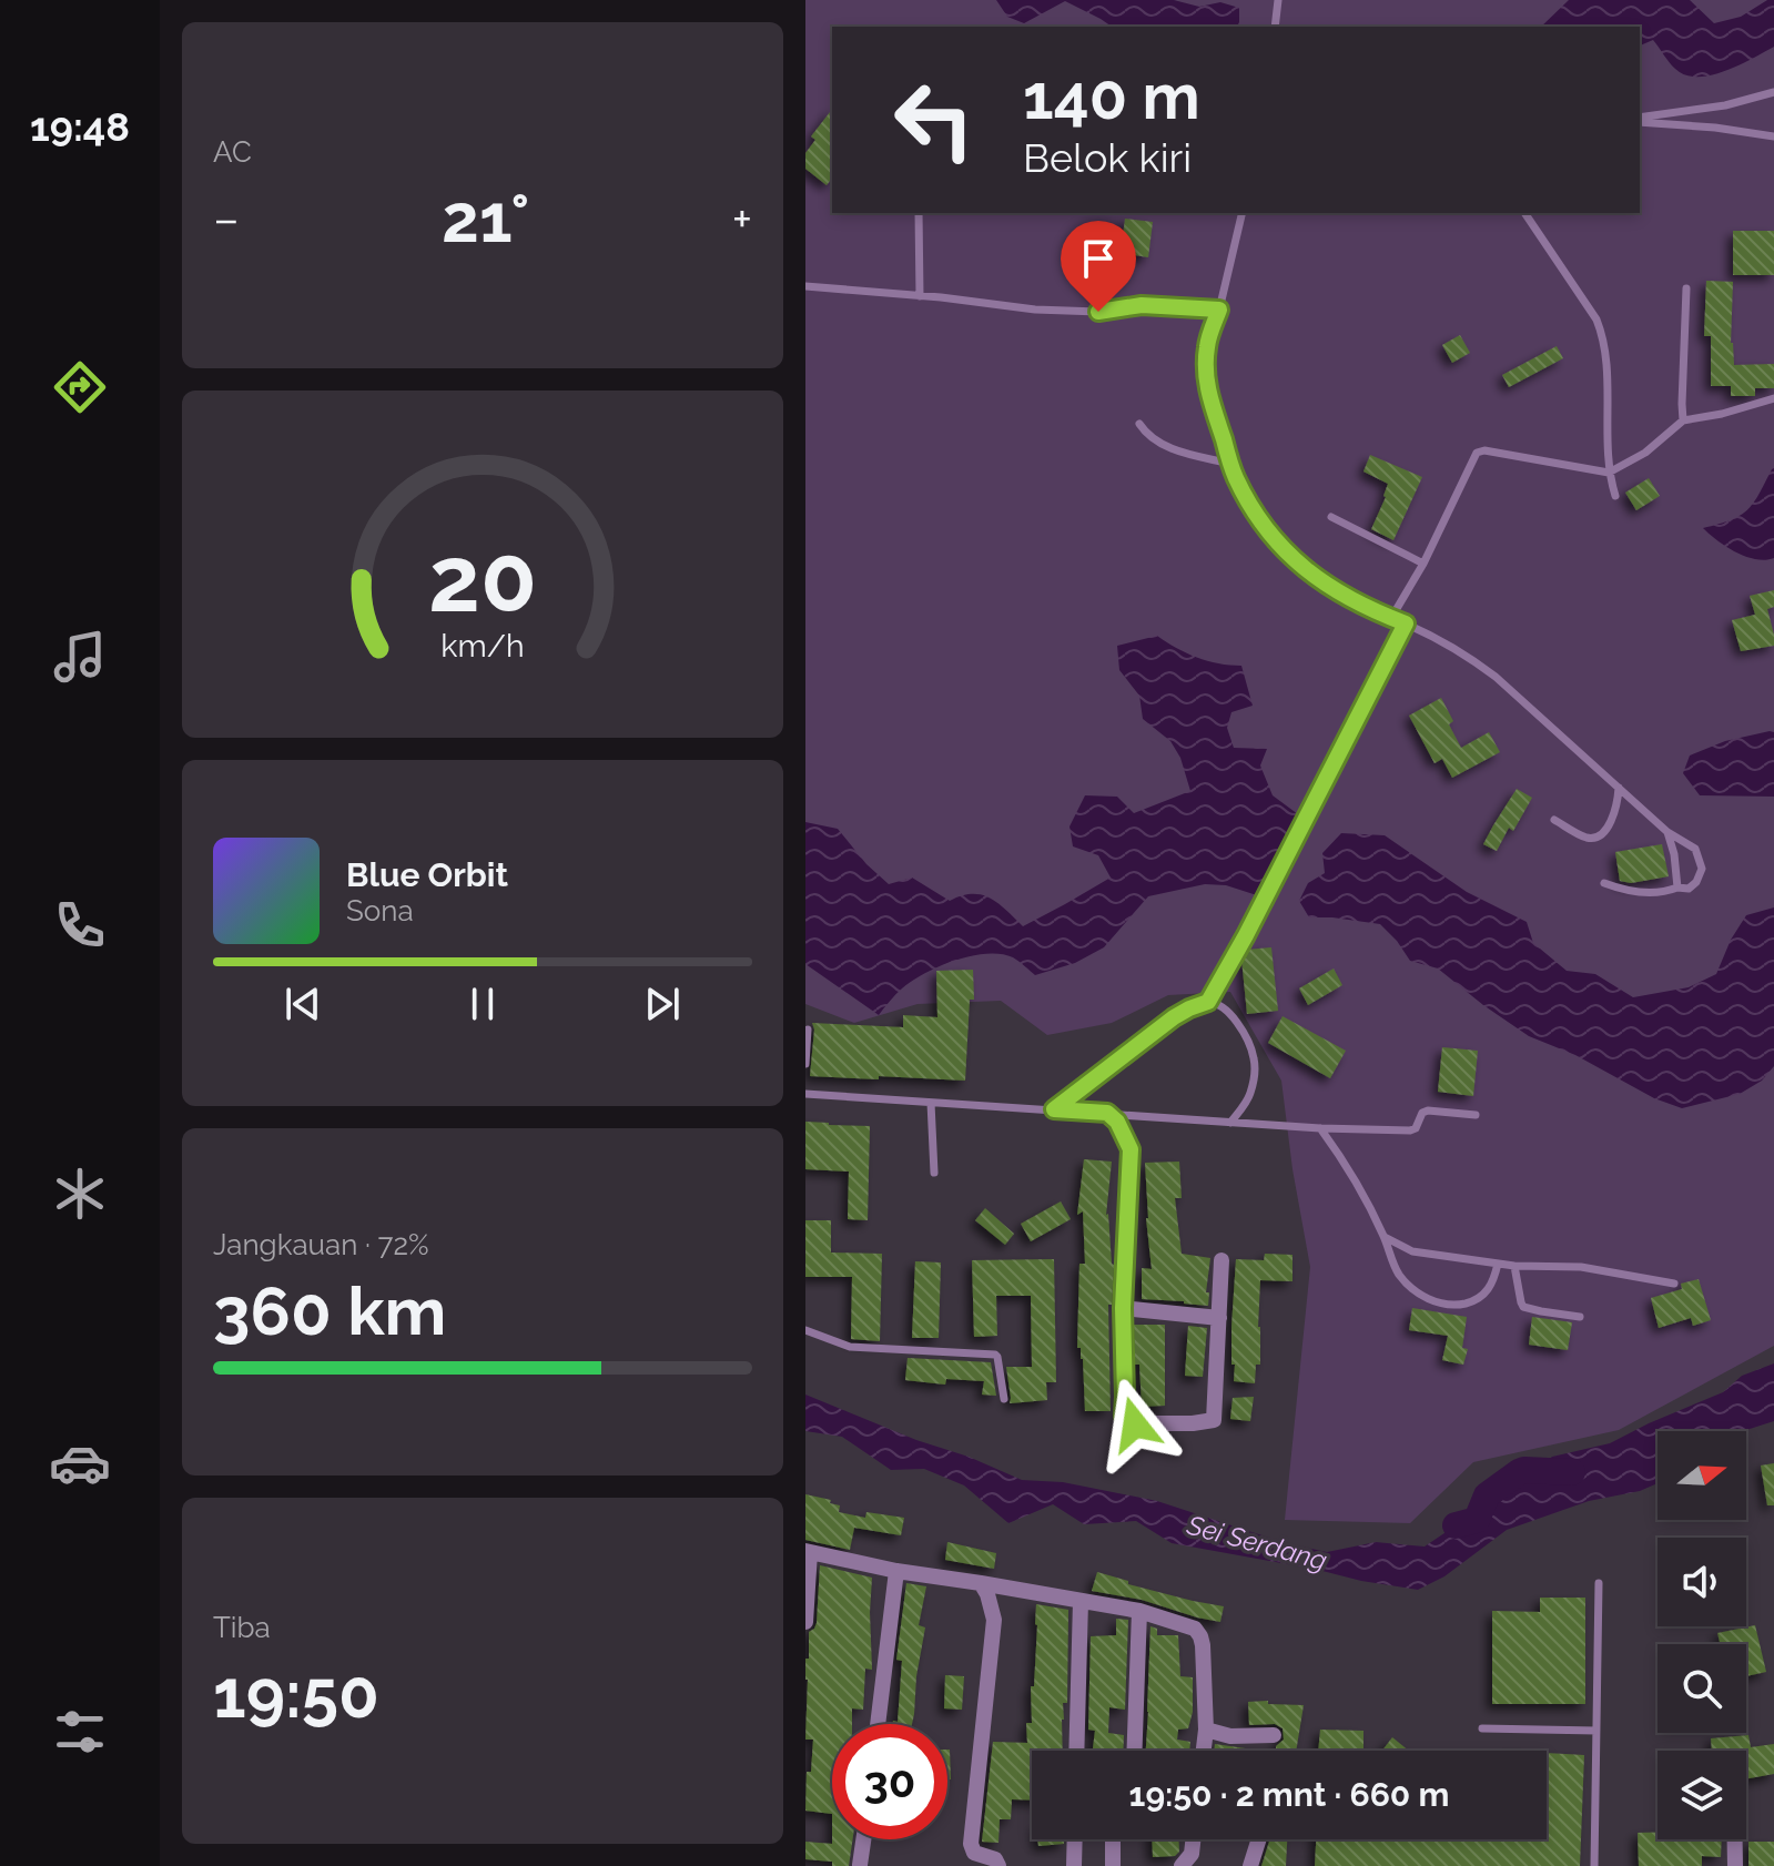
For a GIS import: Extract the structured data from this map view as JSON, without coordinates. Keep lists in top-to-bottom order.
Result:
{
  "water": ["Sei Serdang"],
  "north": "right",
  "page": {
    "tabs": "19:48",
    "tile": [
      "AC",
      ["Jangkauan · 72%", "360 km"],
      ["Tiba", "19:50"]
    ],
    "turn": ["140 m", "Belok kiri"],
    "heat": ["−", "21°", "+"],
    "song": ["Blue Orbit", "Sona"],
    "limit": "30",
    "trip": "19:50 · 2 mnt · 660 m",
    "gauge": ["20", "km/h"]
  }
}
